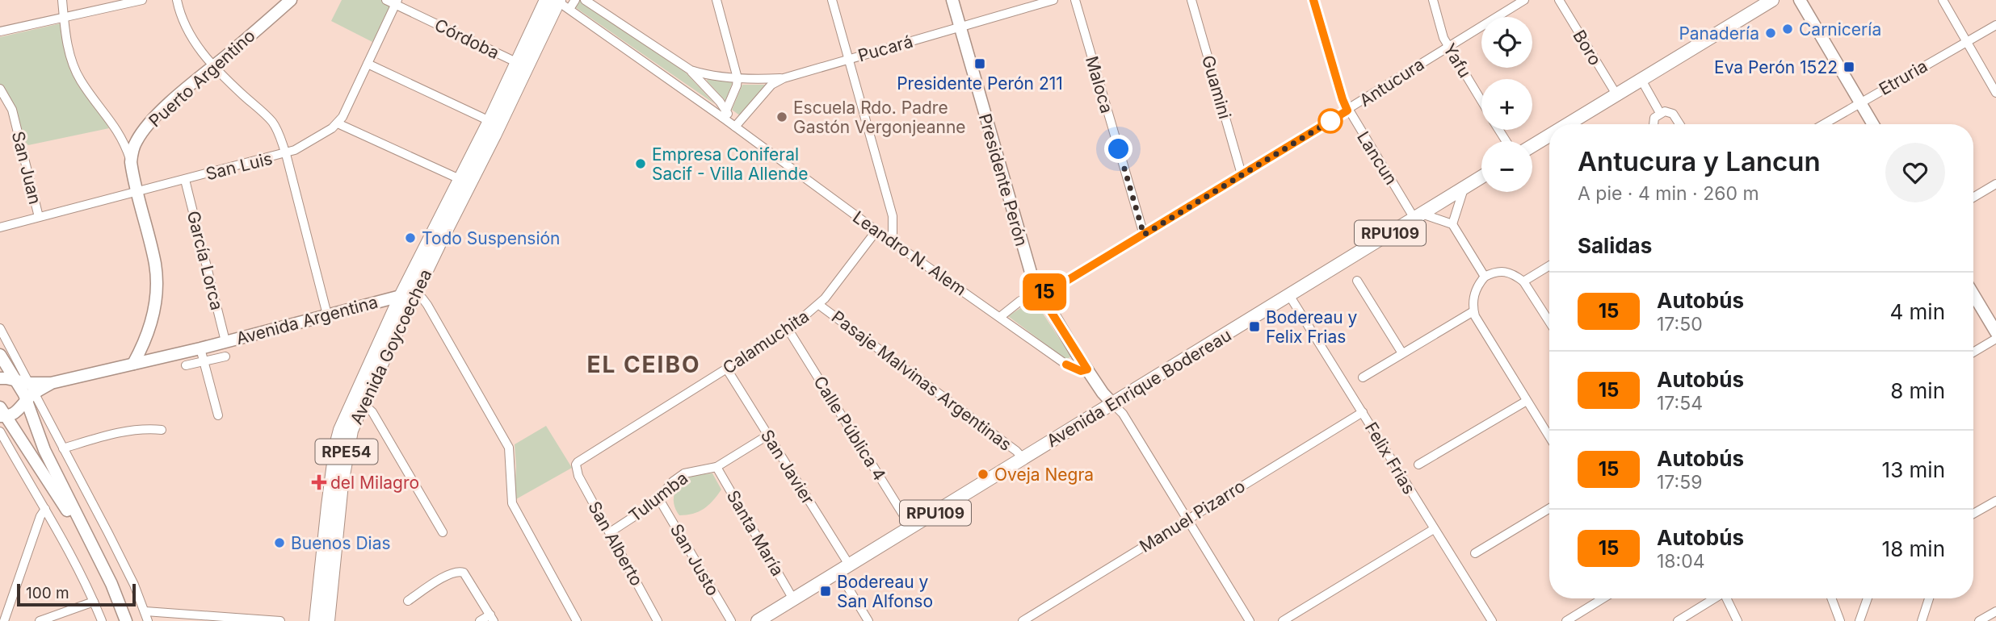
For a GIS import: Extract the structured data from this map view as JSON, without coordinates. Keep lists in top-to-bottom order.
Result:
{
  "streets": {
    "main road": [
      "Puerto Argentino",
      "Presidente Perón",
      "RPU109",
      "Avenida Argentina",
      "Avenida Goycoechea",
      "Avenida Enrique Bodereau",
      "RPE54"
    ],
    "street": [
      "Córdoba",
      "Boro",
      "Pucará",
      "Yafu",
      "Etruria",
      "Antucura",
      "Maloca",
      "Guamini",
      "Lancun",
      "San Luis",
      "San Juan",
      "Leandro N. Alem",
      "García Lorca",
      "Calamuchita",
      "Pasaje Malvinas Argentinas",
      "Calle Pública 4",
      "Felix Frias",
      "San Javier",
      "Tulumba",
      "Manuel Pizarro",
      "Santa María",
      "San Alberto",
      "San Justo"
    ]
  },
  "crossings": [
    ["Córdoba", "Avenida Goycoechea"],
    ["Pucará", "Presidente Perón"],
    ["Pucará", "Leandro N. Alem"],
    ["Yafu", "Antucura"],
    ["Puerto Argentino", "San Luis"],
    ["Puerto Argentino", "Avenida Argentina"],
    ["Antucura", "Maloca"],
    ["Antucura", "Guamini"],
    ["Antucura", "Lancun"],
    ["Antucura", "Presidente Perón"],
    ["Antucura", "Leandro N. Alem"],
    ["Lancun", "Avenida Enrique Bodereau"],
    ["San Luis", "San Juan"],
    ["San Luis", "García Lorca"],
    ["Presidente Perón", "Leandro N. Alem"],
    ["Presidente Perón", "Avenida Enrique Bodereau"],
    ["Leandro N. Alem", "Calamuchita"],
    ["Leandro N. Alem", "Avenida Goycoechea"],
    ["García Lorca", "Avenida Argentina"],
    ["Avenida Argentina", "Avenida Goycoechea"],
    ["Calamuchita", "Pasaje Malvinas Argentinas"],
    ["Calamuchita", "Calle Pública 4"],
    ["Calamuchita", "San Javier"],
    ["Calamuchita", "San Alberto"],
    ["Pasaje Malvinas Argentinas", "Avenida Enrique Bodereau"],
    ["Avenida Enrique Bodereau", "Calle Pública 4"],
    ["Avenida Enrique Bodereau", "Felix Frias"],
    ["Avenida Enrique Bodereau", "San Javier"],
    ["Avenida Enrique Bodereau", "Santa María"],
    ["Felix Frias", "Manuel Pizarro"],
    ["San Javier", "Tulumba"],
    ["Tulumba", "Santa María"],
    ["Tulumba", "San Alberto"],
    ["Tulumba", "San Justo"]
  ],
  "districts": ["EL CEIBO"],
  "places": {
    "other": [
      "Carnicería",
      "Panadería",
      "Escuela Rdo. Padre Gastón Vergonjeanne",
      "Empresa Coniferal Sacif - Villa Allende",
      "Todo Suspensión",
      "Oveja Negra",
      "Buenos Dias"
    ],
    "transit": [
      "Presidente Perón 211",
      "Eva Perón 1522",
      "Bodereau y Felix Frias",
      "Bodereau y San Alfonso"
    ],
    "health": ["del Milagro"]
  },
  "lines": ["bus line 15"],
  "scale_bar": "100 m",
  "page": {
    "on_map": "15",
    "map_buttons": ["+", "−"],
    "heading": [
      ["Antucura y Lancun", "A pie · 4 min · 260 m"],
      "Salidas"
    ],
    "list": [
      {
        "mark": "15",
        "name": "Autobús",
        "note": "17:50",
        "value": "4 min"
      },
      {
        "mark": "15",
        "name": "Autobús",
        "note": "17:54",
        "value": "8 min"
      },
      {
        "mark": "15",
        "name": "Autobús",
        "note": "17:59",
        "value": "13 min"
      },
      {
        "mark": "15",
        "name": "Autobús",
        "note": "18:04",
        "value": "18 min"
      }
    ],
    "scale": "100 m"
  }
}
